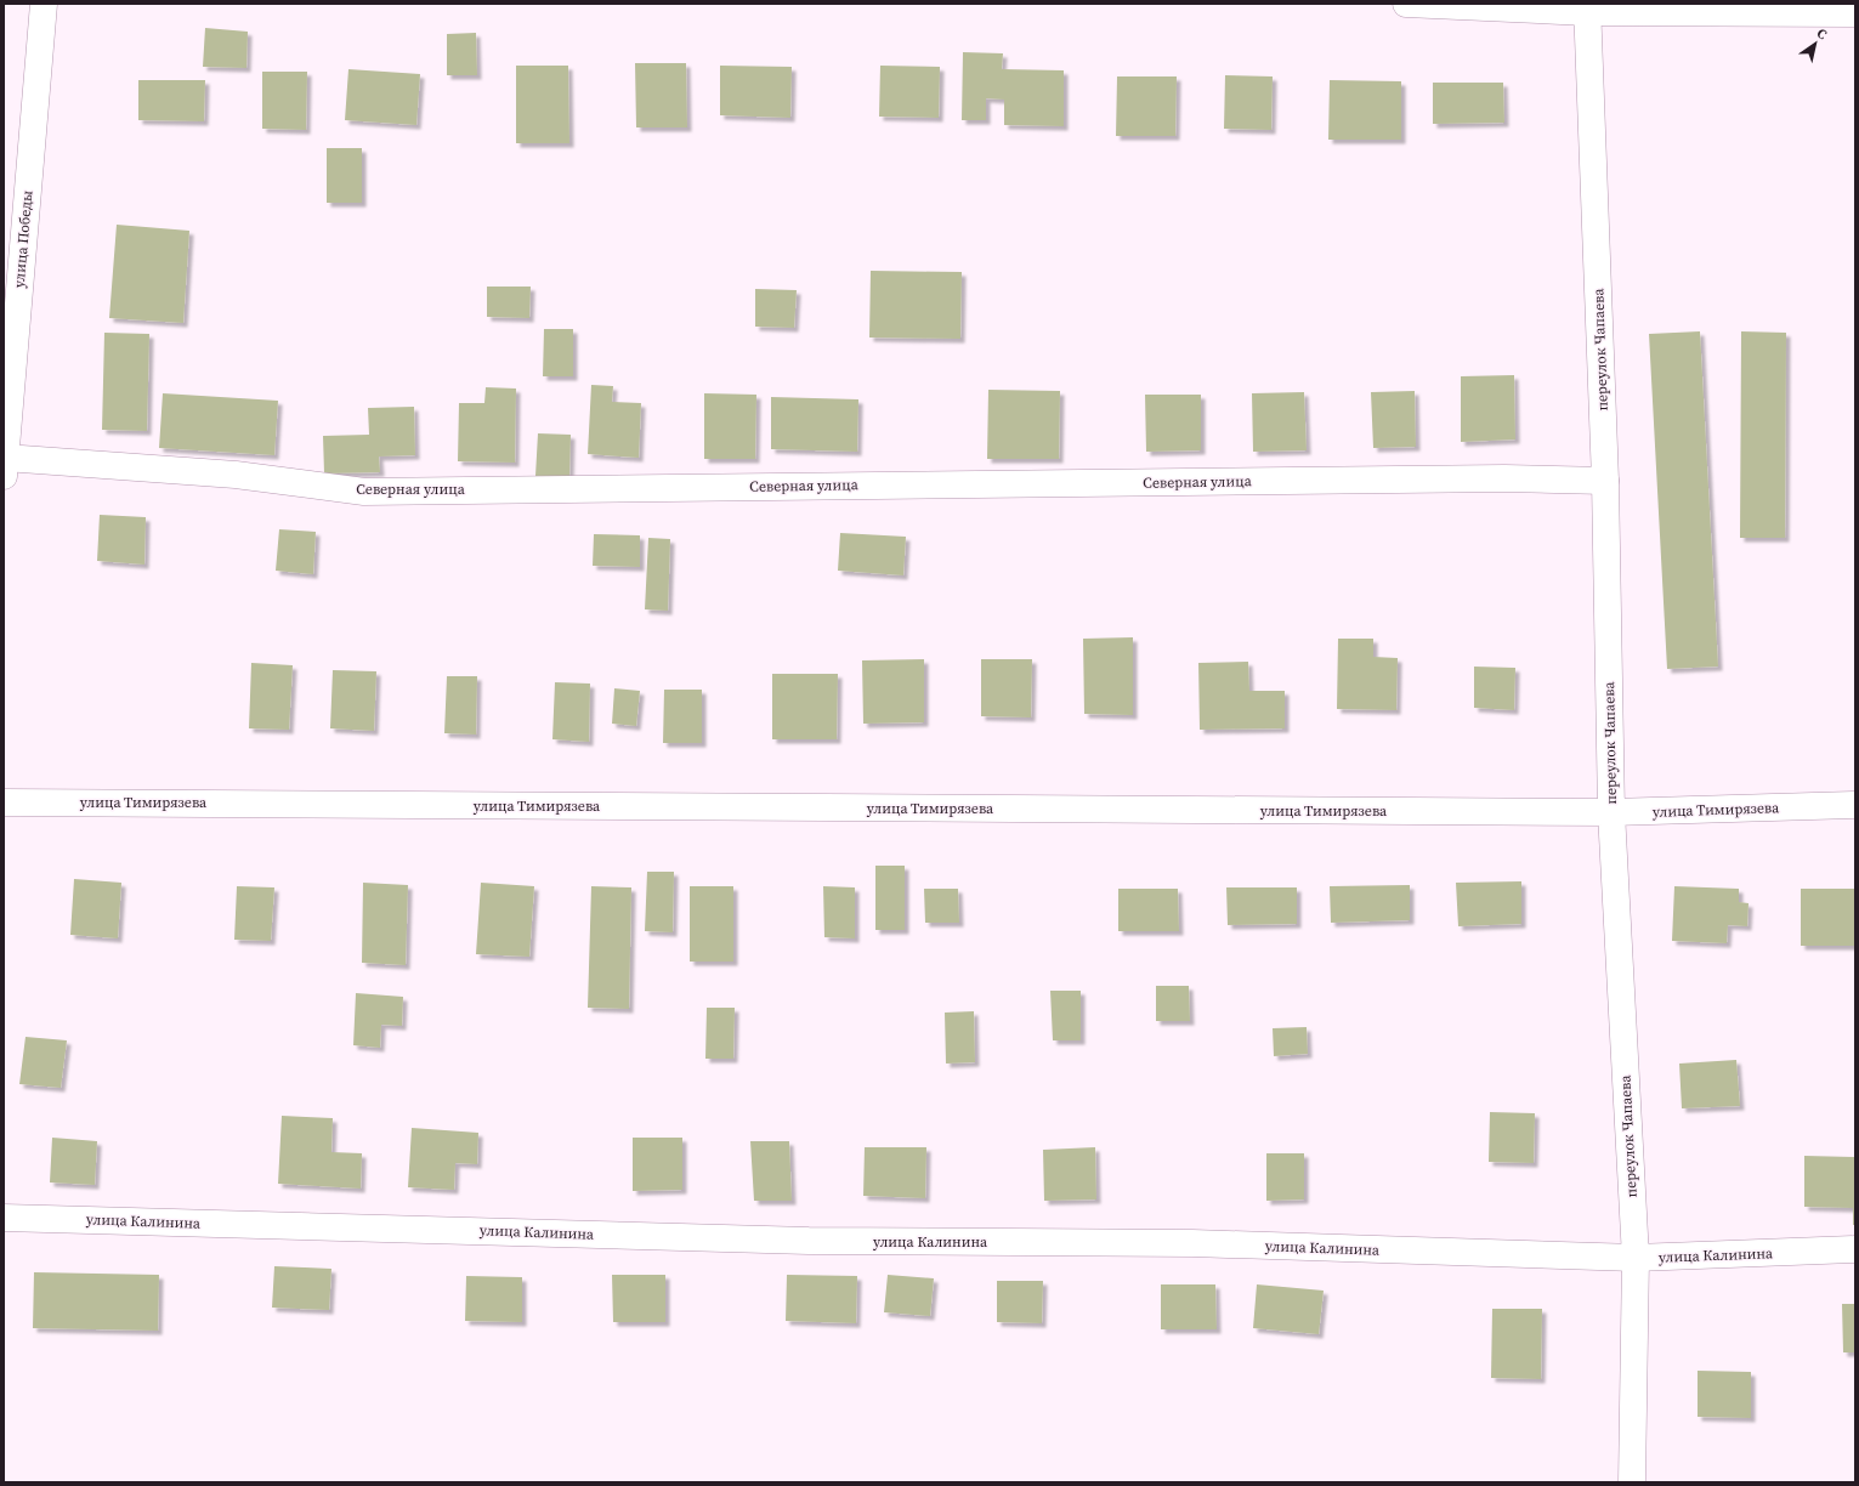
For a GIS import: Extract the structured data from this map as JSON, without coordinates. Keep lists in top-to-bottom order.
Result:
{
  "streets": {
    "street": [
      "улица Победы",
      "переулок Чапаева",
      "Северная улица",
      "улица Тимирязева",
      "улица Калинина"
    ]
  },
  "crossings": [
    ["улица Победы", "Северная улица"],
    ["переулок Чапаева", "Северная улица"],
    ["переулок Чапаева", "улица Тимирязева"],
    ["переулок Чапаева", "улица Калинина"]
  ],
  "north": "top right"
}
